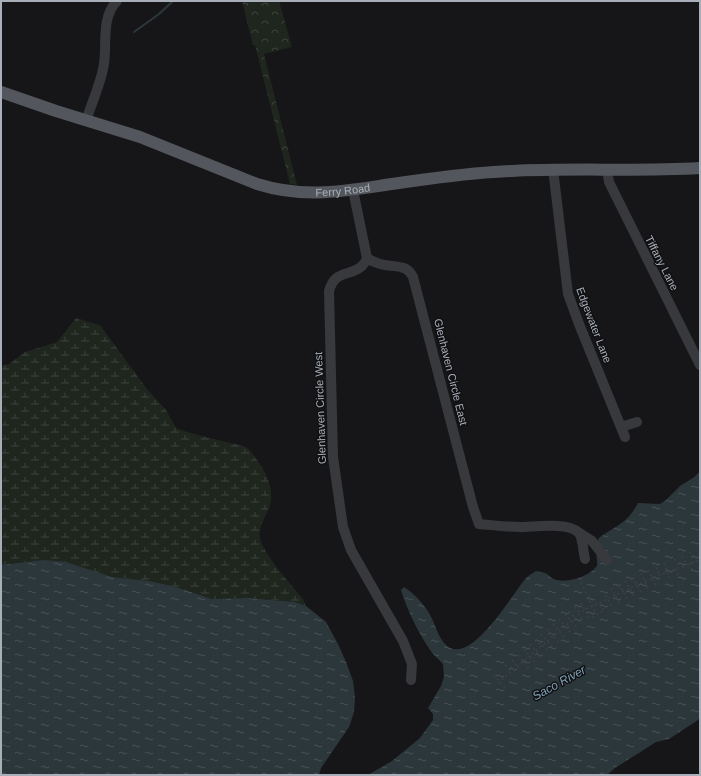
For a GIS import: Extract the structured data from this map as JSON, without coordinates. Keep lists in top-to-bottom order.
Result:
{
  "streets": {
    "main road": ["Ferry Road"],
    "street": [
      "Tiffany Lane",
      "Edgewater Lane",
      "Glenhaven Circle East",
      "Glenhaven Circle West"
    ]
  },
  "crossings": [
    ["Ferry Road", "Tiffany Lane"],
    ["Ferry Road", "Edgewater Lane"],
    ["Glenhaven Circle East", "Glenhaven Circle West"]
  ],
  "water": ["Saco River"]
}
